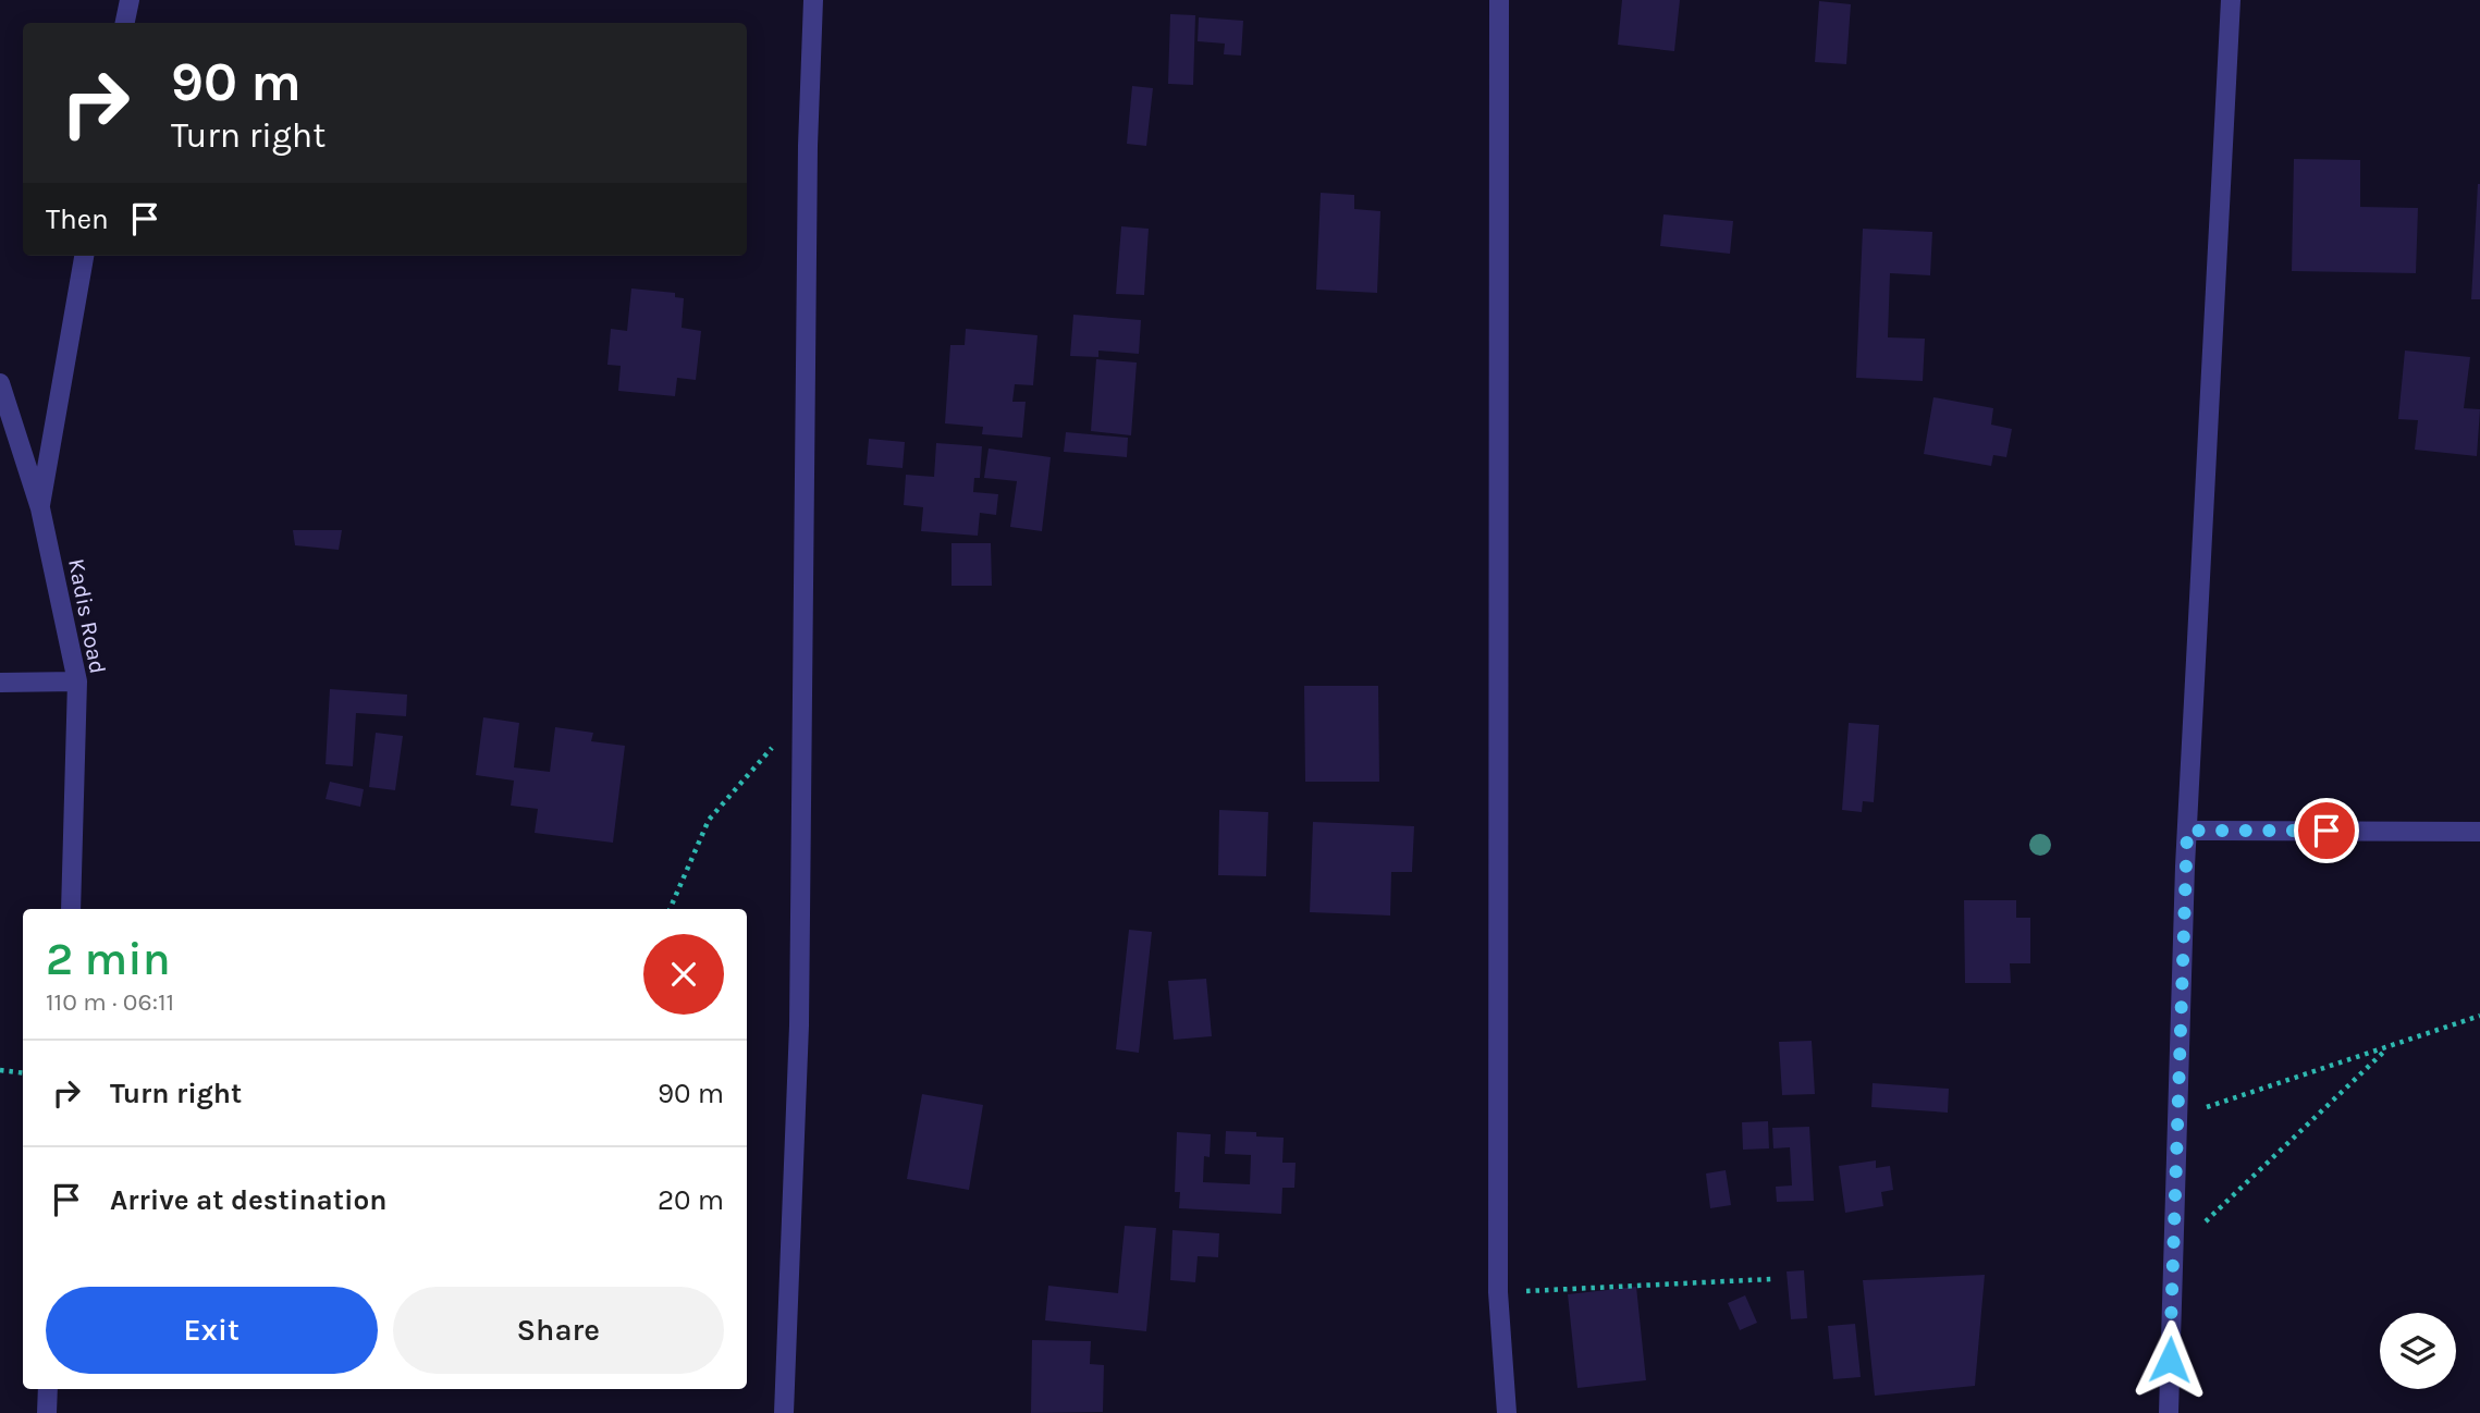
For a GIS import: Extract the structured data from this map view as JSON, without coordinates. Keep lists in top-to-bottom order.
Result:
{
  "streets": {
    "street": ["Kadis Road"]
  },
  "page": {
    "turn": ["90 m", "Turn right"],
    "then": "Then",
    "heading": ["2 min", "110 m · 06:11"],
    "list": [
      {
        "name": "Turn right",
        "value": "90 m"
      },
      {
        "name": "Arrive at destination",
        "value": "20 m"
      }
    ],
    "buttons": ["Exit", "Share"]
  }
}
